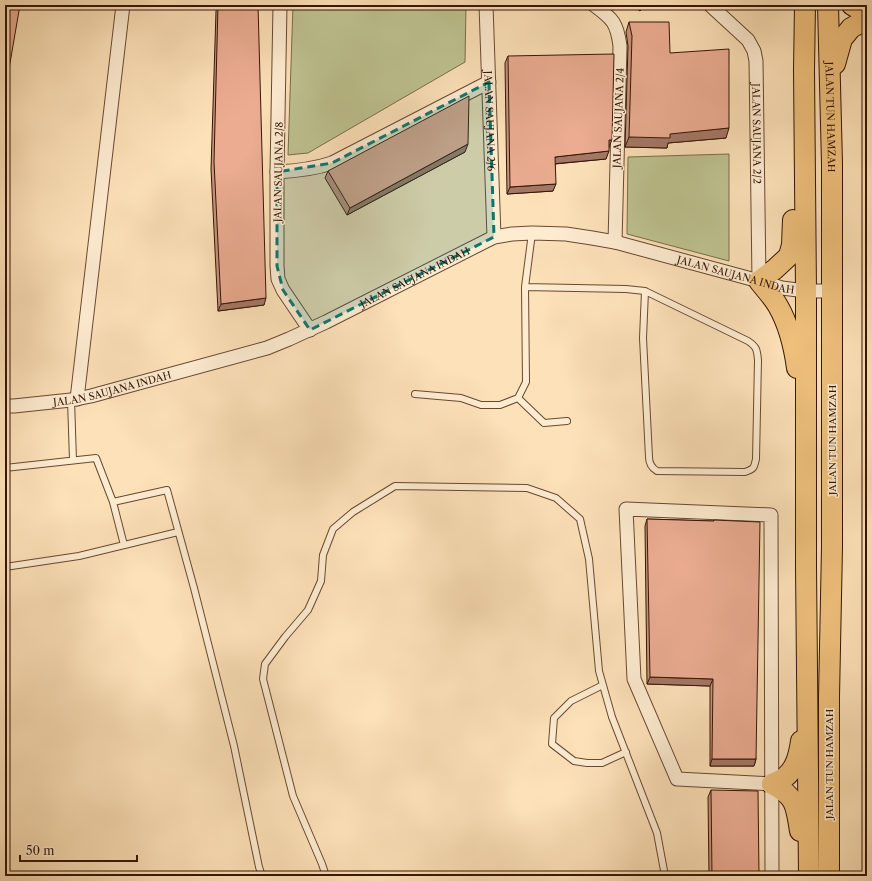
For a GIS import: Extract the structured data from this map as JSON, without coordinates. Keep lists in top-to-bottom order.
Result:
{
  "streets": {
    "main road": ["JALAN TUN HAMZAH"],
    "street": [
      "JALAN SAUJANA 2/4",
      "JALAN SAUJANA 2/6",
      "JALAN SAUJANA 2/2",
      "JALAN SAUJANA 2/8",
      "JALAN SAUJANA INDAH"
    ]
  },
  "crossings": [
    ["JALAN TUN HAMZAH", "JALAN SAUJANA INDAH"],
    ["JALAN SAUJANA 2/4", "JALAN SAUJANA INDAH"],
    ["JALAN SAUJANA 2/6", "JALAN SAUJANA INDAH"],
    ["JALAN SAUJANA 2/2", "JALAN SAUJANA INDAH"],
    ["JALAN SAUJANA 2/8", "JALAN SAUJANA INDAH"]
  ],
  "scale_bar": "50 m"
}
